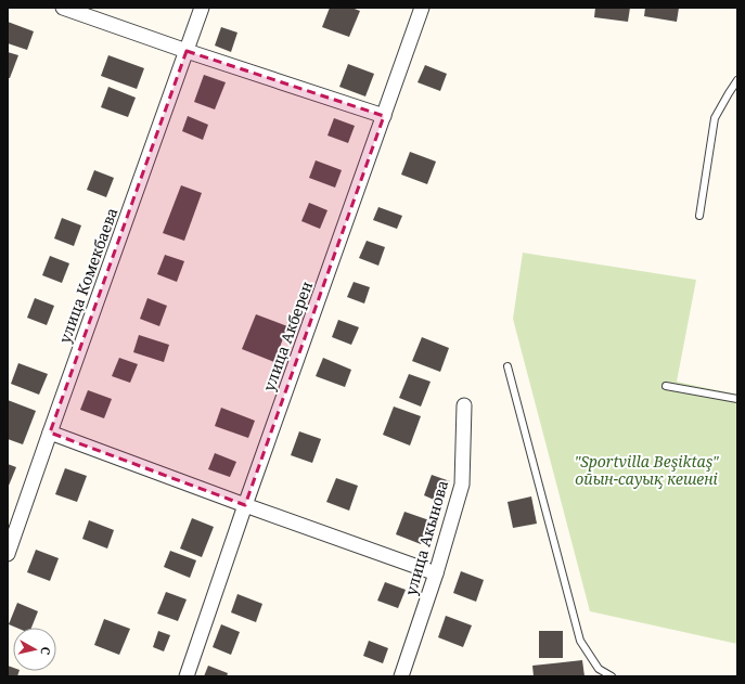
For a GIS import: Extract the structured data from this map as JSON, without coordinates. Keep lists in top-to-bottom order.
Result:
{
  "streets": {
    "street": ["улица Комекбаева", "улица Акберен", "улица Акынова"]
  },
  "parks": ["\"Sportvilla Beşiktaş\" ойын-сауық кешені"],
  "north": "right"
}
